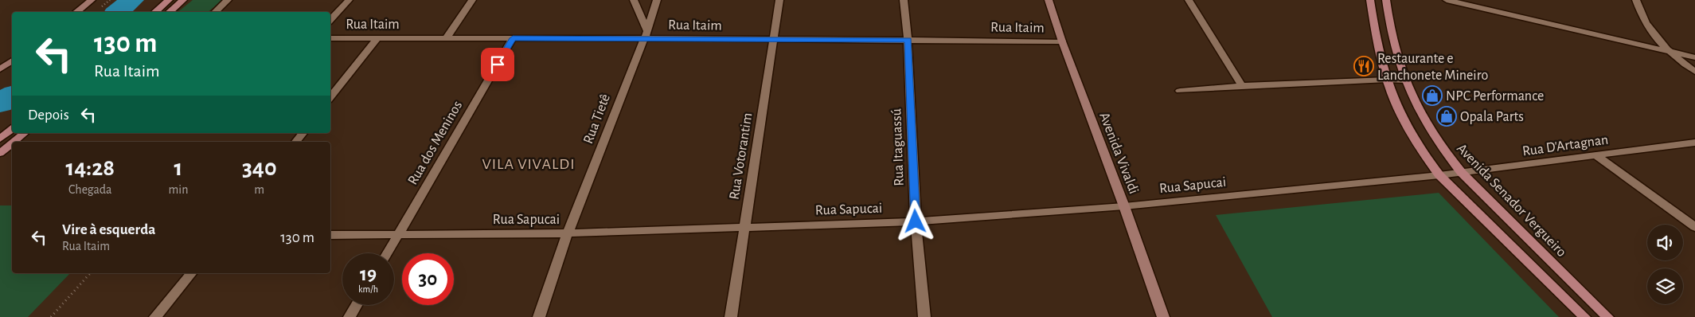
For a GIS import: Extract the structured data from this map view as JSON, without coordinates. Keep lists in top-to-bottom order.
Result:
{
  "streets": {
    "main road": ["Avenida Senador Vergueiro"],
    "street": [
      "Rua Itaim",
      "Rua Tietê",
      "Rua dos Meninos",
      "Rua D'Artagnan",
      "Rua Itaguassú",
      "Avenida Vivaldi",
      "Rua Votorantim",
      "Rua Sapucai"
    ]
  },
  "crossings": [
    ["Rua Itaim", "Rua Tietê"],
    ["Rua Itaim", "Rua dos Meninos"],
    ["Rua Itaim", "Rua Itaguassú"],
    ["Rua Itaim", "Avenida Vivaldi"],
    ["Rua Itaim", "Rua Votorantim"],
    ["Rua Tietê", "Rua Sapucai"],
    ["Rua dos Meninos", "Rua Sapucai"],
    ["Rua D'Artagnan", "Rua Sapucai"],
    ["Rua D'Artagnan", "Avenida Senador Vergueiro"],
    ["Rua Itaguassú", "Rua Sapucai"],
    ["Avenida Vivaldi", "Rua Sapucai"],
    ["Rua Votorantim", "Rua Sapucai"]
  ],
  "districts": ["VILA VIVALDI"],
  "places": {
    "restaurant": ["Restaurante e Lanchonete Mineiro"],
    "shop": ["NPC Performance", "Opala Parts"]
  },
  "page": {
    "turn": ["130 m", "Rua Itaim"],
    "then": "Depois",
    "eta": [
      "14:28",
      "Chegada",
      "1",
      "min",
      "340",
      "m"
    ],
    "list": [
      {
        "name": "Vire à esquerda",
        "note": "Rua Itaim",
        "value": "130 m"
      }
    ],
    "speed": "19 km/h",
    "limit": "30"
  }
}
